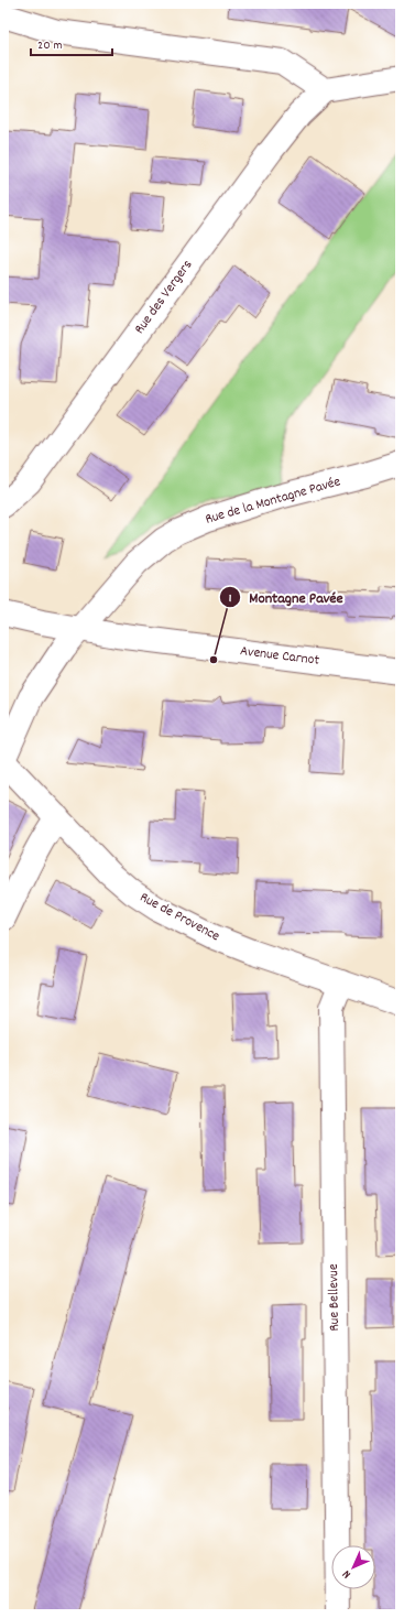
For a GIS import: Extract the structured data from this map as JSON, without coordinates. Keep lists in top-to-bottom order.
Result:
{
  "streets": {
    "street": [
      "Rue des Vergers",
      "Rue de la Montagne Pavée",
      "Avenue Carnot",
      "Rue de Provence",
      "Rue Bellevue"
    ]
  },
  "crossings": [
    ["Rue de la Montagne Pavée", "Avenue Carnot"],
    ["Rue de la Montagne Pavée", "Rue de Provence"],
    ["Rue de Provence", "Rue Bellevue"]
  ],
  "places": ["Montagne Pavée"],
  "scale_bar": "20 m",
  "north": "bottom left"
}
